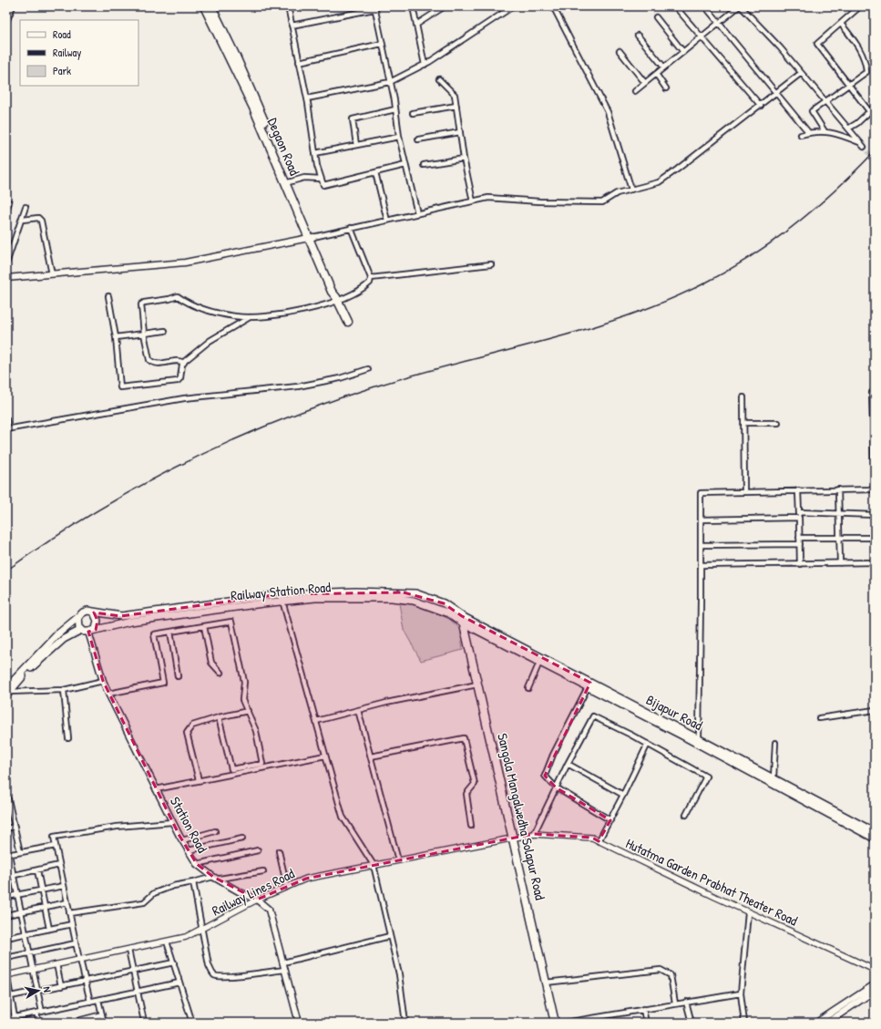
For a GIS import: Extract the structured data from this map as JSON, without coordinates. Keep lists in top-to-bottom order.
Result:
{
  "streets": {
    "highway": ["Degaon Road", "Sangola Mangalwedha Solapur Road"],
    "main road": ["Railway Station Road", "Bijapur Road", "Station Road"],
    "street": ["Hutatma Garden Prabhat Theater Road", "Railway Lines Road"]
  },
  "crossings": [
    ["Railway Station Road", "Bijapur Road"],
    ["Railway Station Road", "Sangola Mangalwedha Solapur Road"],
    ["Railway Station Road", "Station Road"],
    ["Bijapur Road", "Sangola Mangalwedha Solapur Road"],
    ["Sangola Mangalwedha Solapur Road", "Hutatma Garden Prabhat Theater Road"],
    ["Sangola Mangalwedha Solapur Road", "Railway Lines Road"],
    ["Station Road", "Railway Lines Road"],
    ["Hutatma Garden Prabhat Theater Road", "Railway Lines Road"]
  ],
  "legend": ["Road", "Railway", "Park"],
  "north": "right"
}
